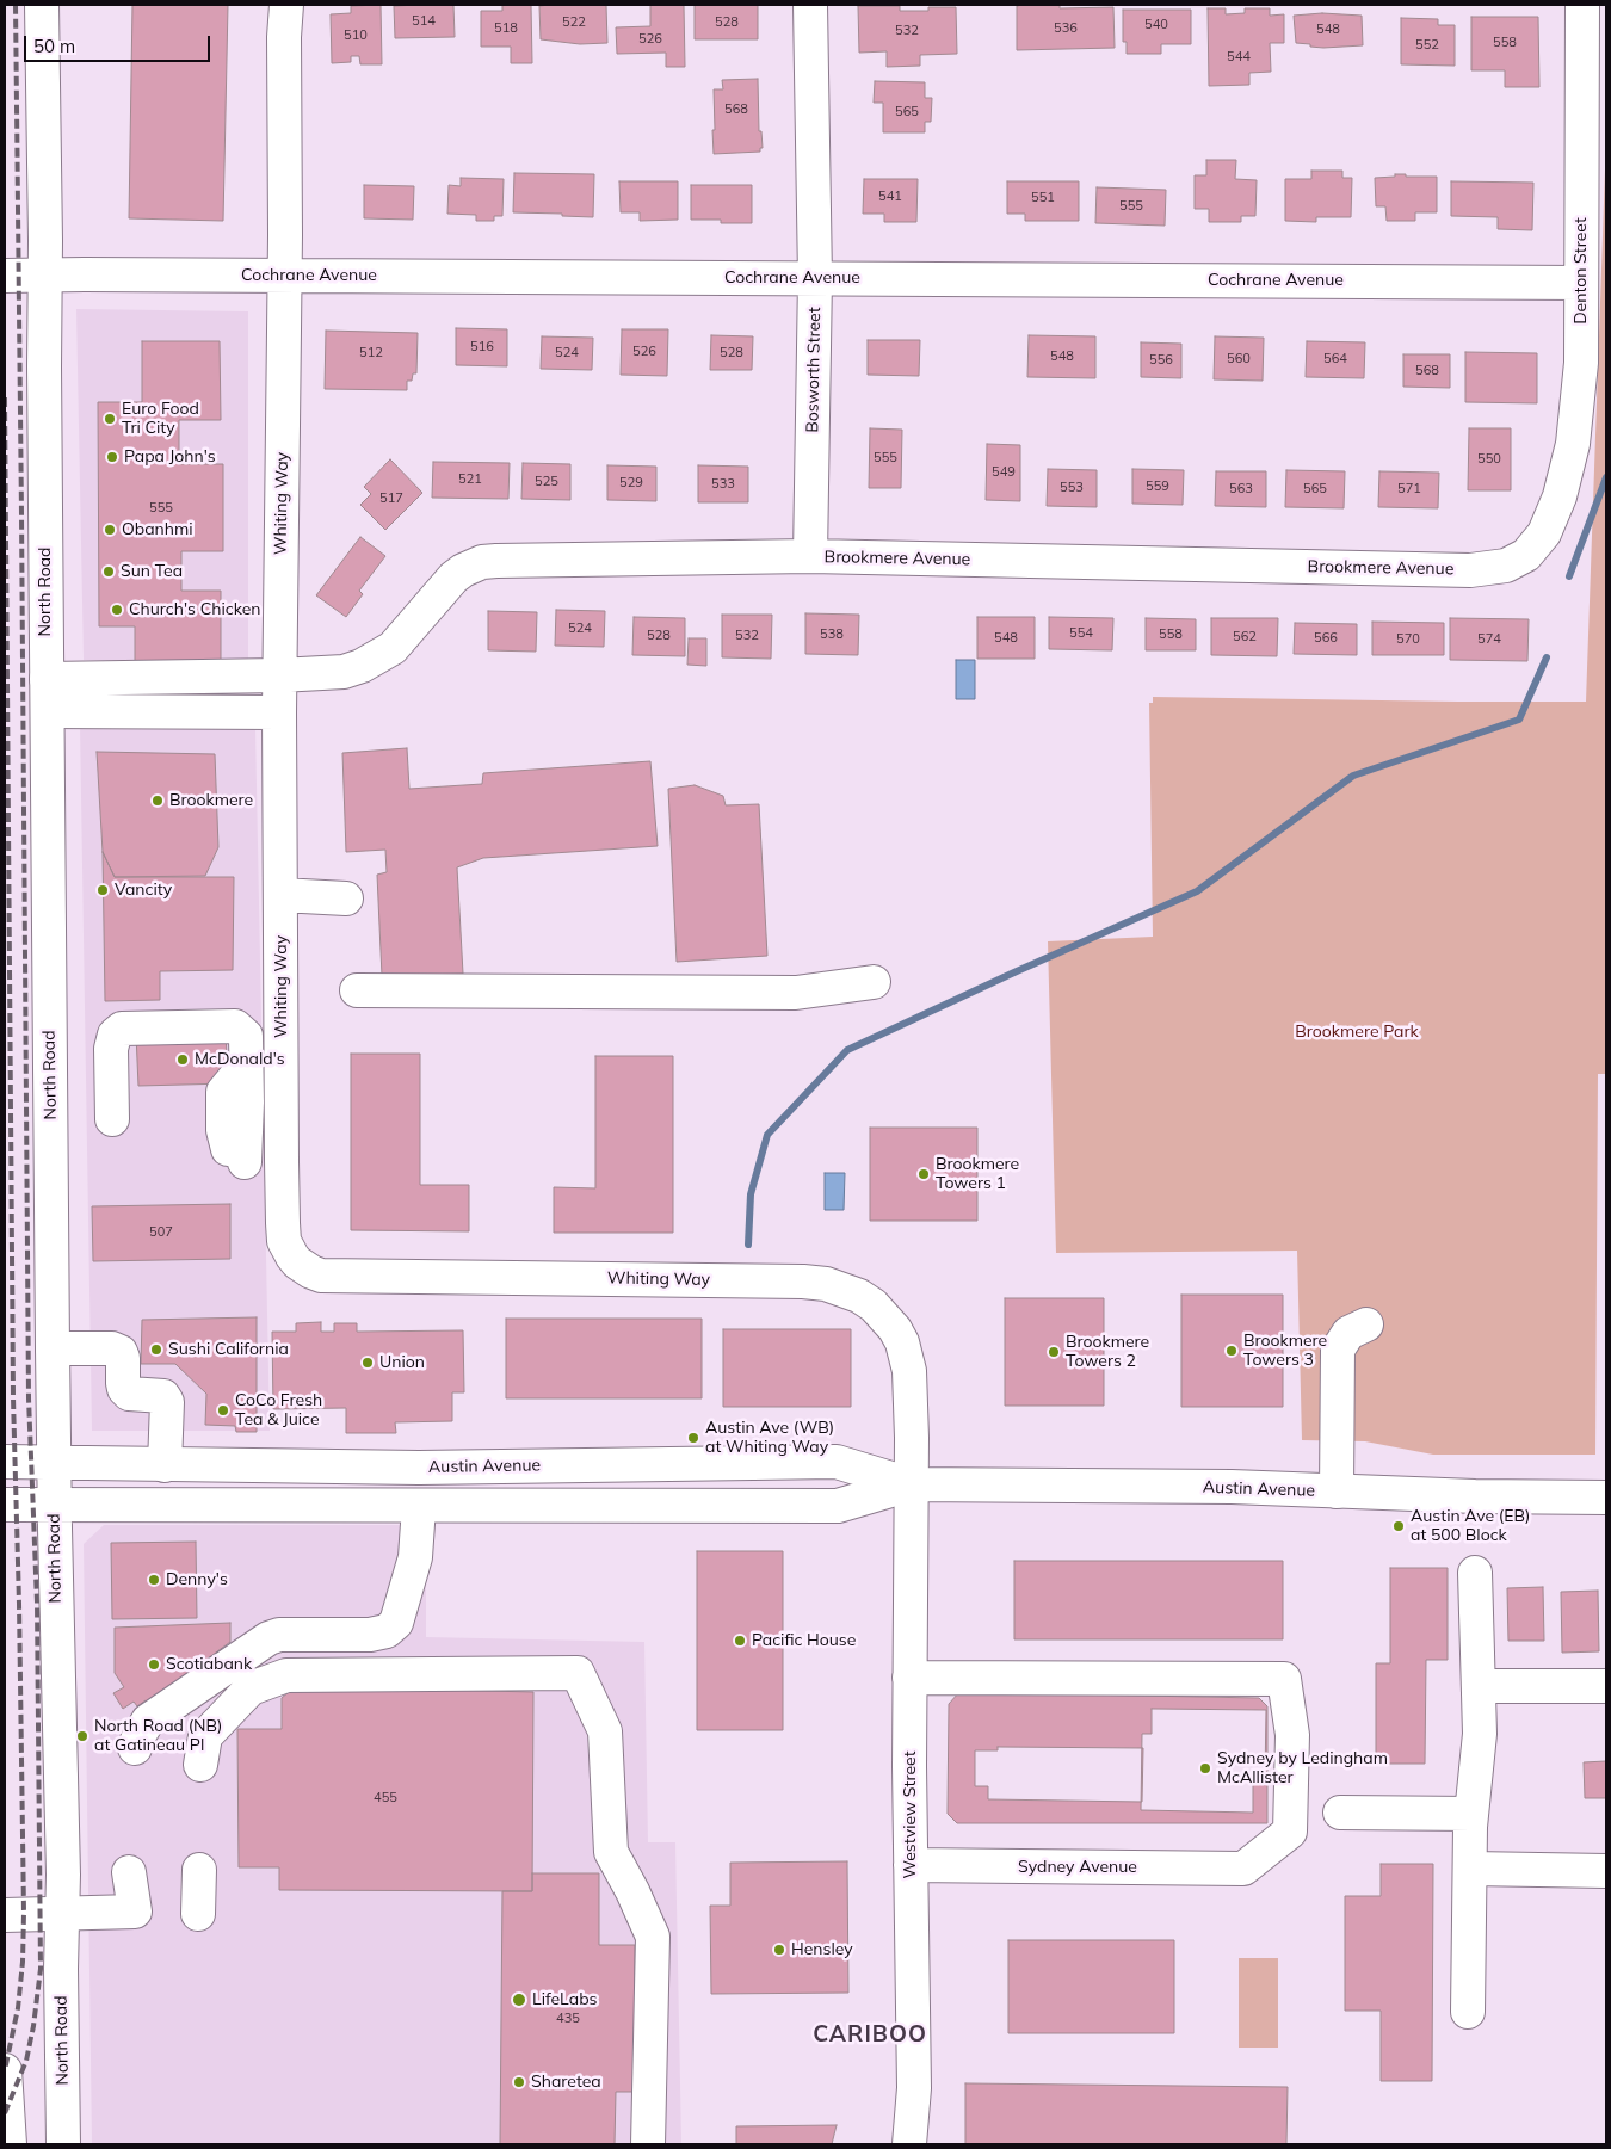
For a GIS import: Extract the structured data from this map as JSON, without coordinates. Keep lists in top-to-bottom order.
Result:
{
  "streets": {
    "street": [
      "Denton Street",
      "Cochrane Avenue",
      "Bosworth Street",
      "Whiting Way",
      "Brookmere Avenue",
      "North Road",
      "Austin Avenue",
      "Westview Street",
      "Sydney Avenue"
    ]
  },
  "crossings": [
    ["Denton Street", "Cochrane Avenue"],
    ["Denton Street", "Brookmere Avenue"],
    ["Cochrane Avenue", "Bosworth Street"],
    ["Cochrane Avenue", "Whiting Way"],
    ["Cochrane Avenue", "North Road"],
    ["Bosworth Street", "Brookmere Avenue"],
    ["Whiting Way", "Brookmere Avenue"],
    ["Whiting Way", "Austin Avenue"],
    ["Whiting Way", "Westview Street"],
    ["Brookmere Avenue", "North Road"],
    ["North Road", "Austin Avenue"],
    ["Austin Avenue", "Westview Street"],
    ["Westview Street", "Sydney Avenue"]
  ],
  "districts": ["CARIBOO"],
  "parks": ["Brookmere Park"],
  "places": [
    "Euro Food Tri City",
    "Papa John's",
    "Obanhmi",
    "Sun Tea",
    "Church's Chicken",
    "Brookmere",
    "Vancity",
    "McDonald's",
    "Brookmere Towers 1",
    "Sushi California",
    "Brookmere Towers 3",
    "Brookmere Towers 2",
    "Union",
    "CoCo Fresh Tea & Juice",
    "Austin Ave (WB) at Whiting Way",
    "Austin Ave (EB) at 500 Block",
    "Denny's",
    "Pacific House",
    "Scotiabank",
    "North Road (NB) at Gatineau Pl",
    "Sydney by Ledingham McAllister",
    "Hensley",
    "LifeLabs",
    "Sharetea"
  ],
  "house_numbers": [
    "514",
    "522",
    "528",
    "540",
    "518",
    "536",
    "548",
    "532",
    "510",
    "526",
    "558",
    "552",
    "544",
    "568",
    "565",
    "541",
    "551",
    "555",
    "516",
    "526",
    "512",
    "524",
    "528",
    "548",
    "560",
    "564",
    "556",
    "568",
    "555",
    "550",
    "549",
    "521",
    "525",
    "529",
    "533",
    "559",
    "553",
    "563",
    "565",
    "571",
    "517",
    "555",
    "524",
    "554",
    "538",
    "558",
    "528",
    "532",
    "562",
    "548",
    "566",
    "570",
    "574",
    "507",
    "455",
    "435"
  ],
  "scale_bar": "50 m"
}
